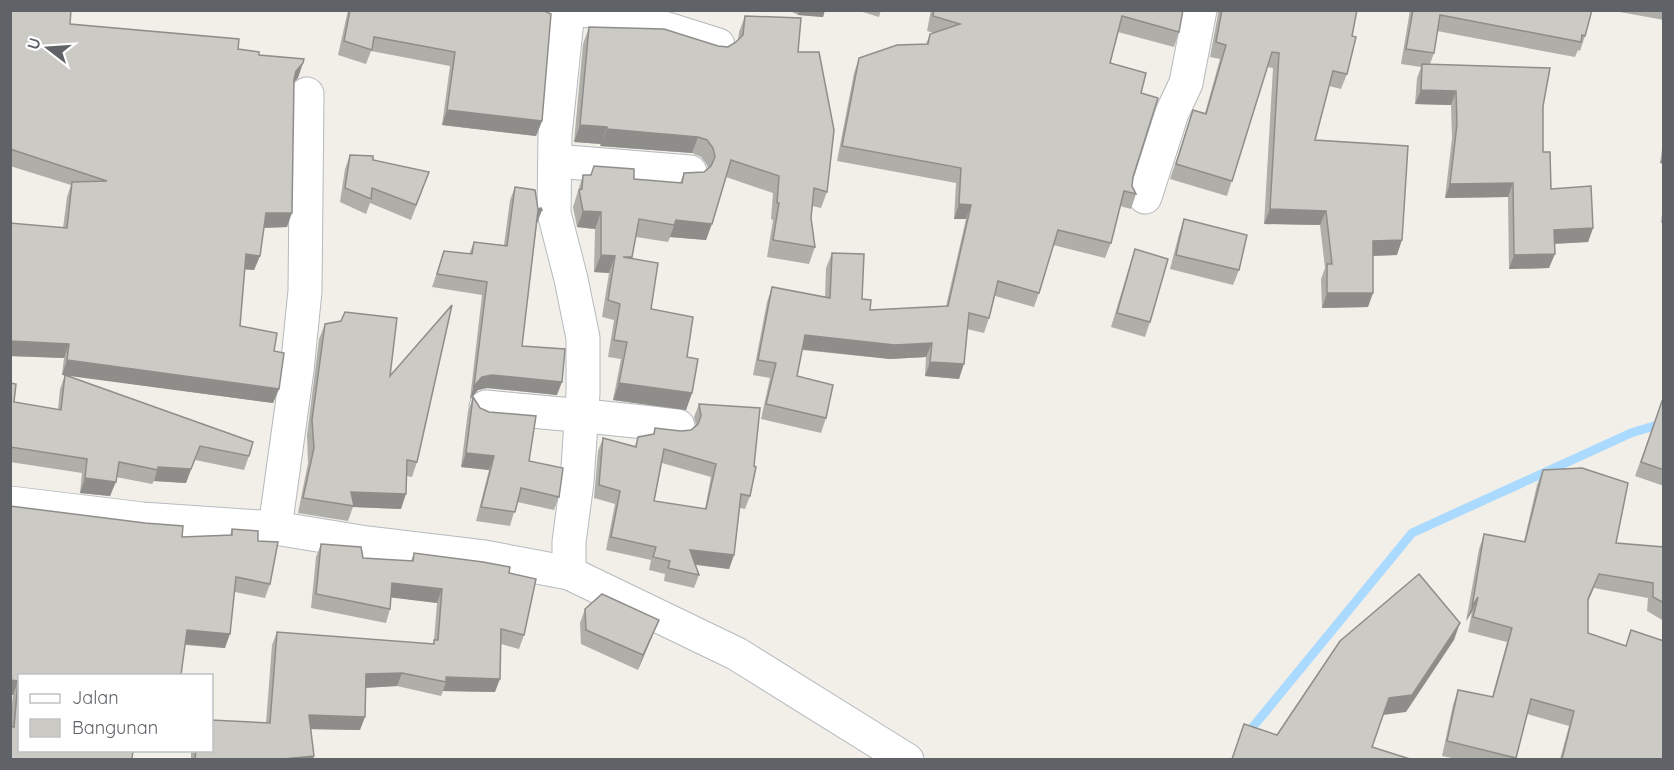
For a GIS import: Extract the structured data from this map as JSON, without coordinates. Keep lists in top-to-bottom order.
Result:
{
  "legend": ["Jalan", "Bangunan"],
  "north": "left"
}
